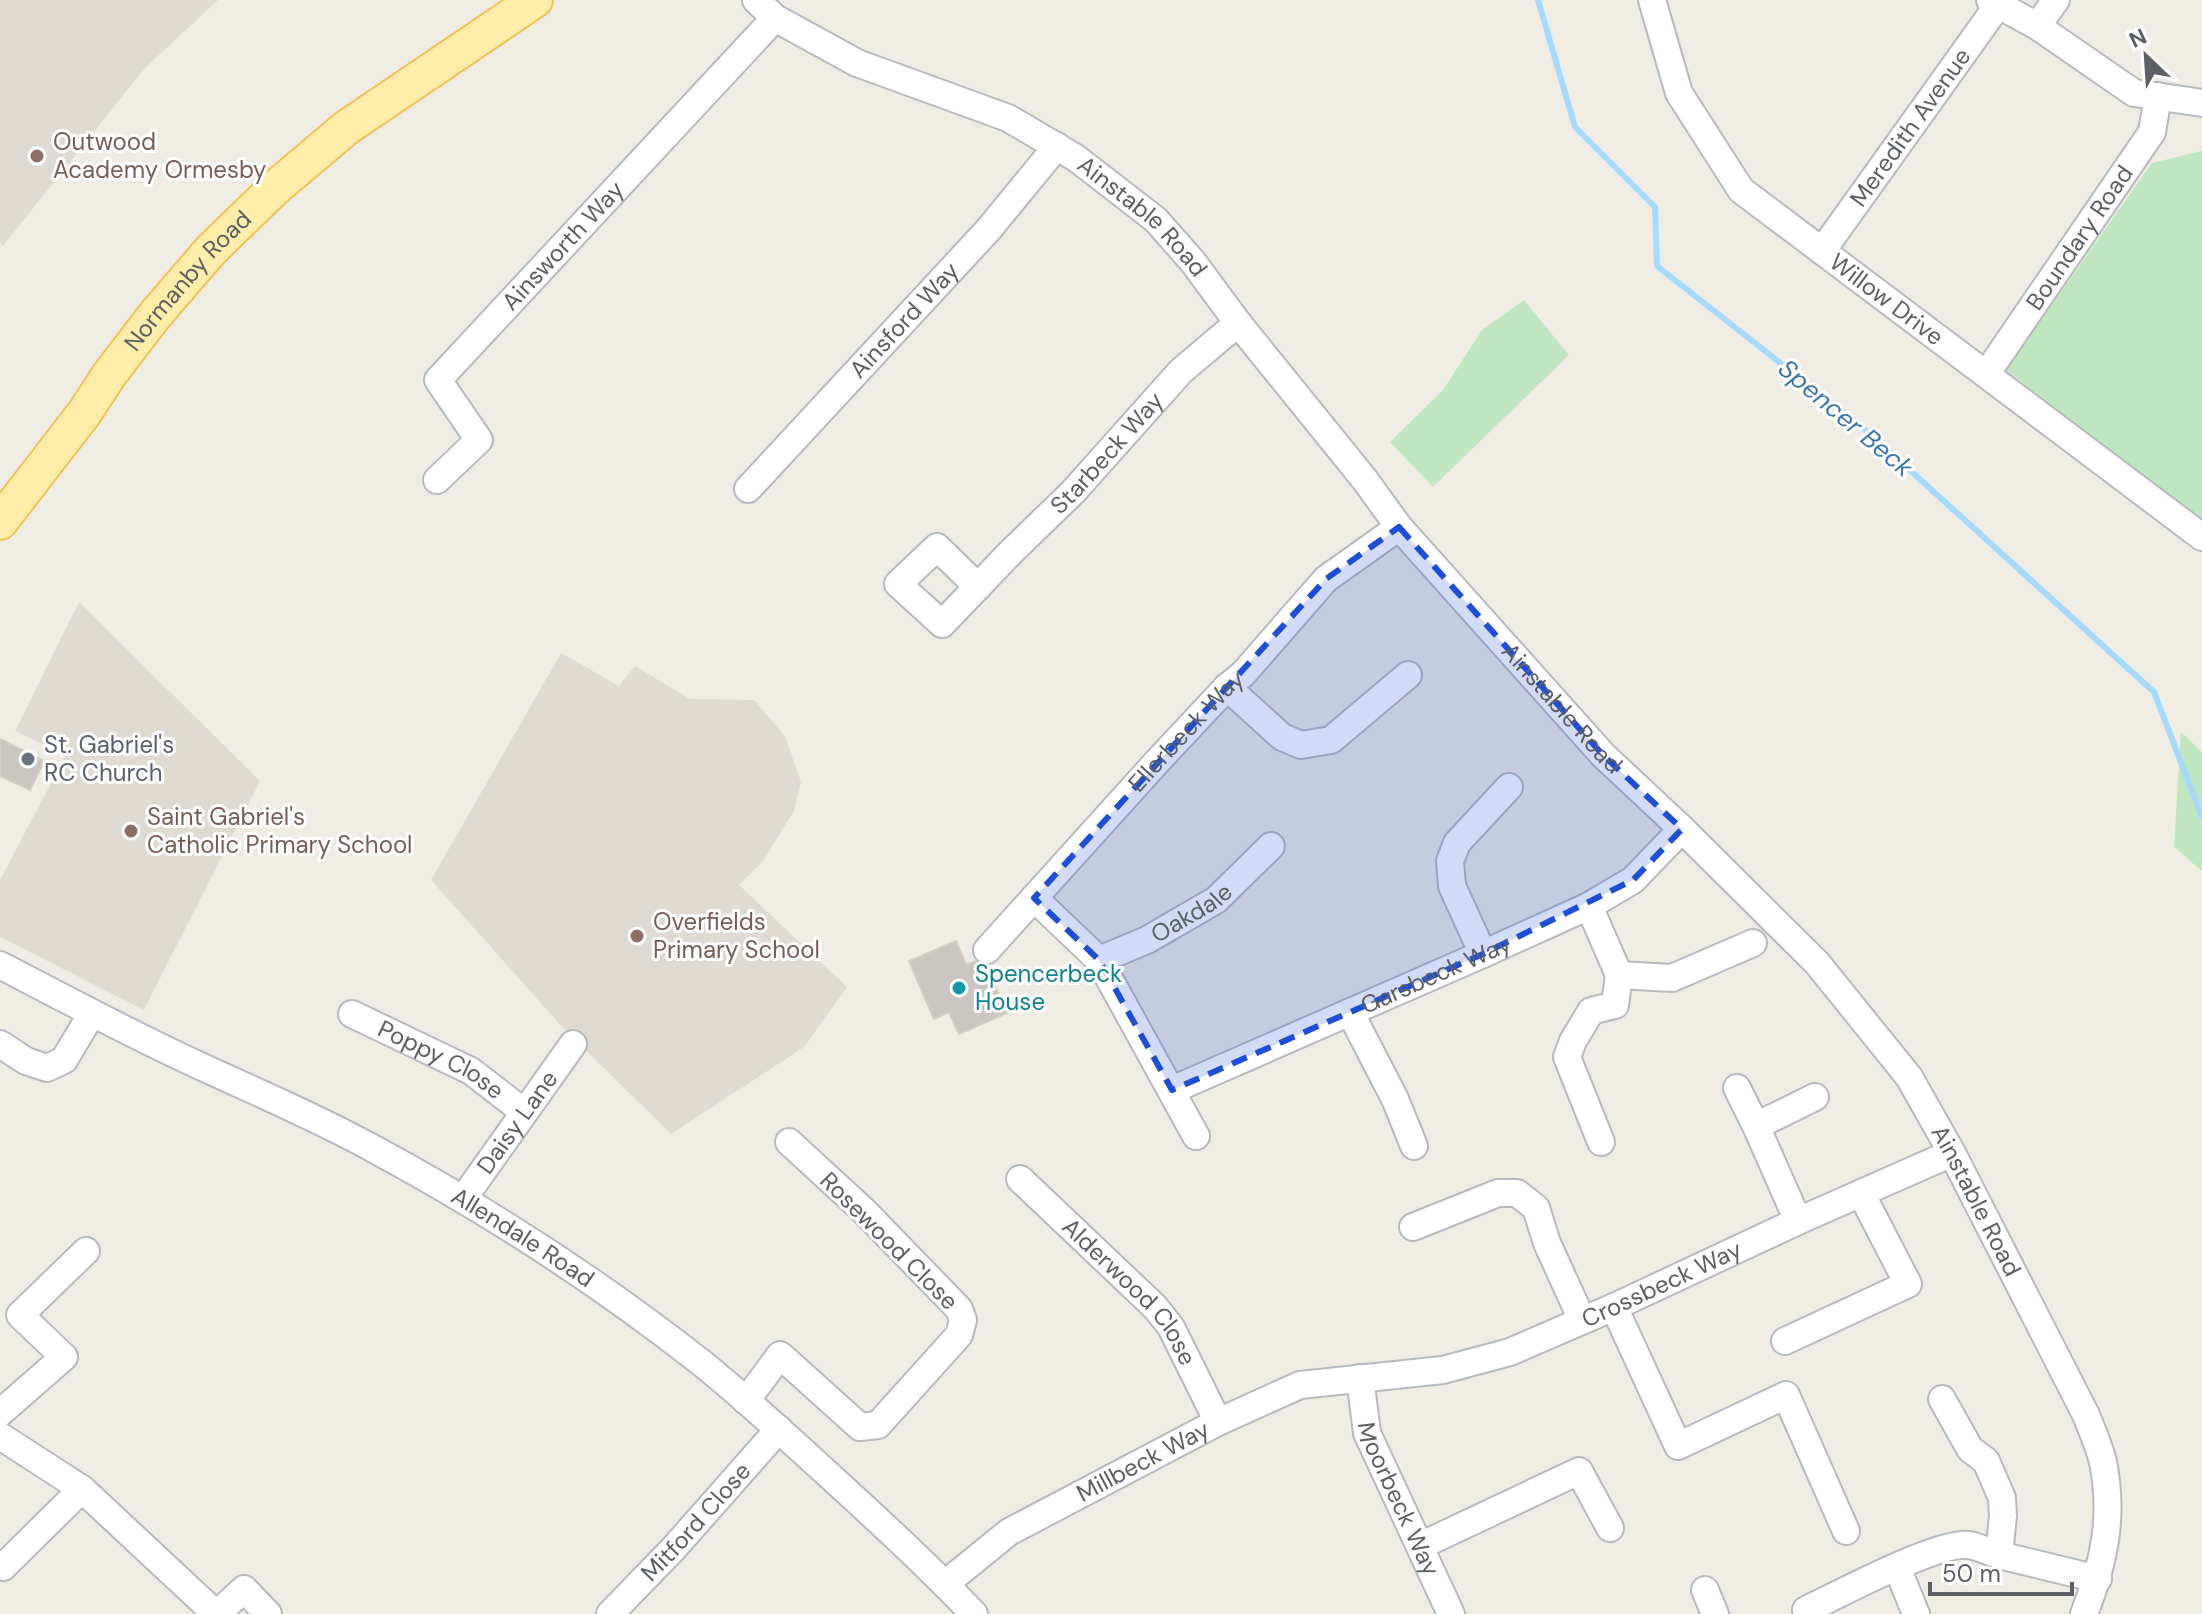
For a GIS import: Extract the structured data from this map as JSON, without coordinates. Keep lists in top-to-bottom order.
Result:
{
  "streets": {
    "main road": ["Normanby Road"],
    "street": [
      "Meredith Avenue",
      "Ainstable Road",
      "Boundary Road",
      "Ainsworth Way",
      "Willow Drive",
      "Ainsford Way",
      "Starbeck Way",
      "Ellerbeck Way",
      "Oakdale",
      "Garsbeck Way",
      "Poppy Close",
      "Daisy Lane",
      "Allendale Road",
      "Rosewood Close",
      "Crossbeck Way",
      "Alderwood Close",
      "Millbeck Way",
      "Moorbeck Way",
      "Mitford Close"
    ]
  },
  "crossings": [
    ["Meredith Avenue", "Willow Drive"],
    ["Ainstable Road", "Ainsworth Way"],
    ["Ainstable Road", "Ainsford Way"],
    ["Ainstable Road", "Starbeck Way"],
    ["Ainstable Road", "Ellerbeck Way"],
    ["Ainstable Road", "Garsbeck Way"],
    ["Ainstable Road", "Crossbeck Way"],
    ["Boundary Road", "Willow Drive"],
    ["Poppy Close", "Daisy Lane"],
    ["Daisy Lane", "Allendale Road"],
    ["Allendale Road", "Rosewood Close"],
    ["Allendale Road", "Millbeck Way"],
    ["Allendale Road", "Mitford Close"],
    ["Crossbeck Way", "Millbeck Way"],
    ["Crossbeck Way", "Moorbeck Way"],
    ["Alderwood Close", "Millbeck Way"],
    ["Millbeck Way", "Moorbeck Way"]
  ],
  "water": ["Spencer Beck"],
  "places": [
    "Outwood Academy Ormesby",
    "St. Gabriel's RC Church",
    "Saint Gabriel's Catholic Primary School",
    "Overfields Primary School",
    "Spencerbeck House"
  ],
  "scale_bar": "50 m",
  "north": "top left"
}
